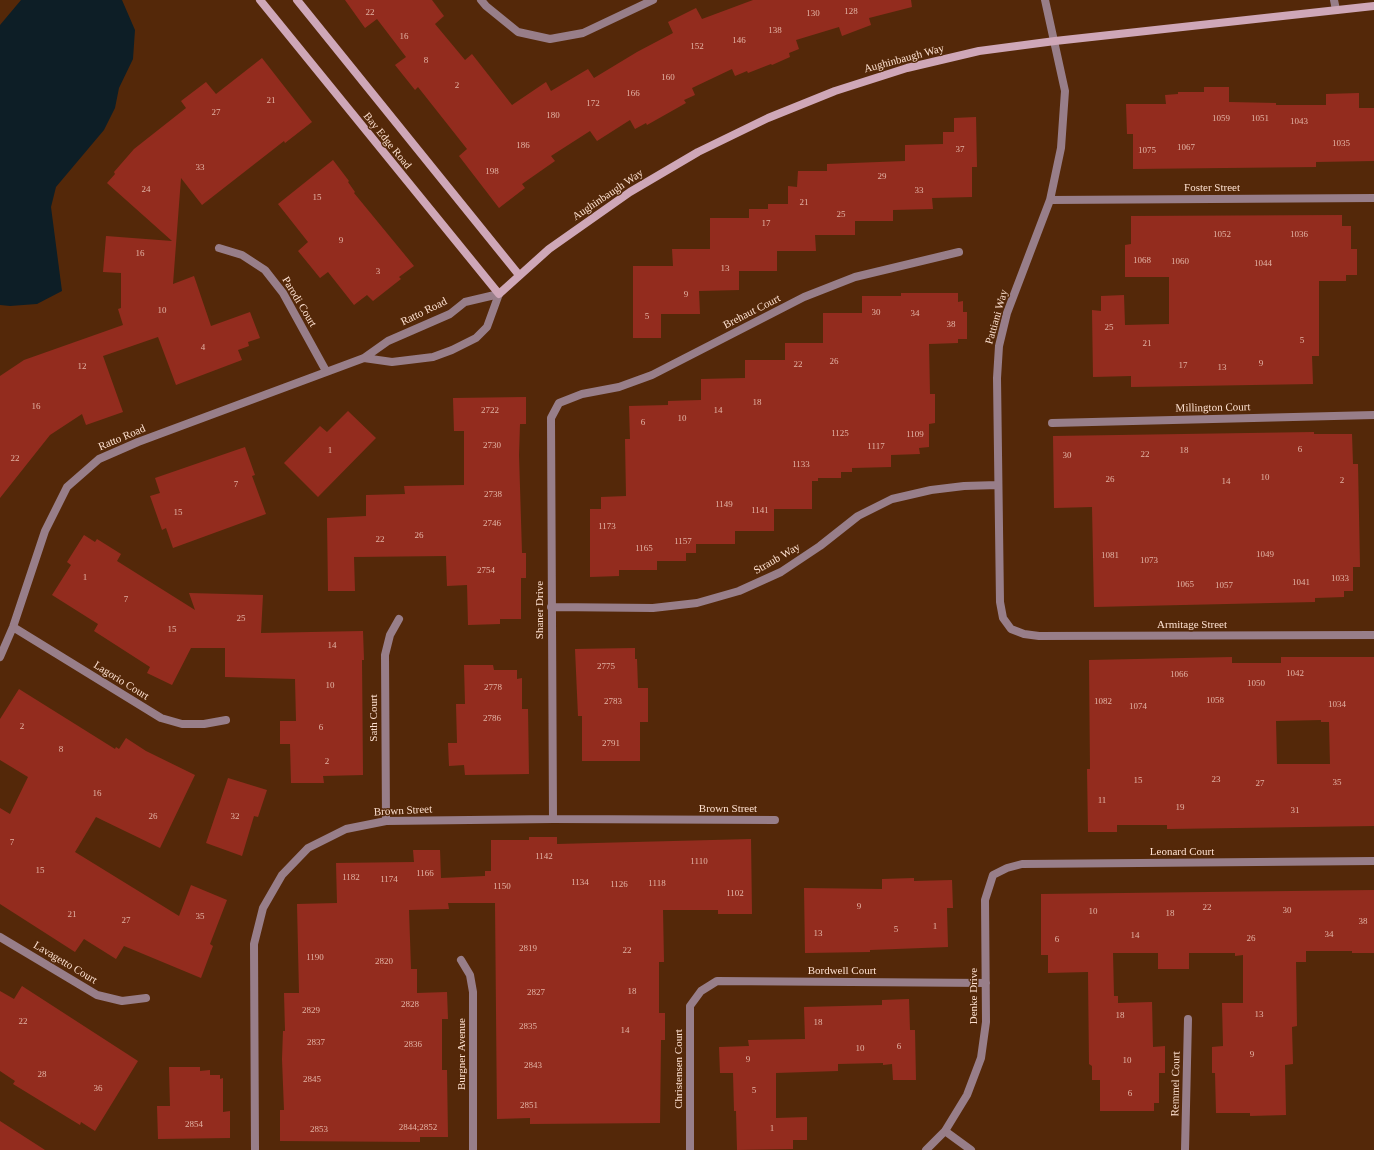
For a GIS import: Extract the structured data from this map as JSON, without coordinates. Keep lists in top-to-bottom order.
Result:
{
  "streets": {
    "main road": ["Aughinbaugh Way", "Bay Edge Road"],
    "street": [
      "Foster Street",
      "Parodi Court",
      "Ratto Road",
      "Brehaut Court",
      "Pattiani Way",
      "Millington Court",
      "Straub Way",
      "Shaner Drive",
      "Armitage Street",
      "Lagorio Court",
      "Sath Court",
      "Brown Street",
      "Leonard Court",
      "Lavagetto Court",
      "Bordwell Court",
      "Denke Drive",
      "Burgner Avenue",
      "Christensen Court",
      "Remmel Court"
    ]
  },
  "crossings": [
    ["Aughinbaugh Way", "Bay Edge Road"],
    ["Aughinbaugh Way", "Ratto Road"],
    ["Aughinbaugh Way", "Pattiani Way"],
    ["Bay Edge Road", "Ratto Road"],
    ["Foster Street", "Pattiani Way"],
    ["Parodi Court", "Ratto Road"],
    ["Ratto Road", "Lagorio Court"],
    ["Brehaut Court", "Shaner Drive"],
    ["Pattiani Way", "Straub Way"],
    ["Pattiani Way", "Armitage Street"],
    ["Straub Way", "Shaner Drive"],
    ["Shaner Drive", "Brown Street"],
    ["Sath Court", "Brown Street"],
    ["Leonard Court", "Denke Drive"],
    ["Bordwell Court", "Denke Drive"],
    ["Bordwell Court", "Christensen Court"]
  ],
  "house_numbers": [
    "128",
    "22",
    "130",
    "138",
    "16",
    "146",
    "152",
    "8",
    "160",
    "2",
    "166",
    "21",
    "172",
    "27",
    "180",
    "1059",
    "1051",
    "1043",
    "1035",
    "186",
    "1067",
    "37",
    "1075",
    "33",
    "198",
    "29",
    "24",
    "33",
    "15",
    "21",
    "25",
    "17",
    "1052",
    "1036",
    "9",
    "16",
    "1068",
    "1060",
    "1044",
    "13",
    "3",
    "9",
    "10",
    "30",
    "34",
    "5",
    "38",
    "25",
    "5",
    "21",
    "4",
    "26",
    "9",
    "22",
    "17",
    "12",
    "13",
    "18",
    "16",
    "2722",
    "14",
    "10",
    "6",
    "1125",
    "1109",
    "2730",
    "1117",
    "6",
    "1",
    "18",
    "22",
    "30",
    "22",
    "1133",
    "10",
    "26",
    "2",
    "14",
    "7",
    "2738",
    "1149",
    "1141",
    "15",
    "2746",
    "1173",
    "26",
    "22",
    "1157",
    "1165",
    "1049",
    "1081",
    "1073",
    "2754",
    "1",
    "1033",
    "1041",
    "1065",
    "1057",
    "7",
    "25",
    "15",
    "14",
    "2775",
    "1042",
    "1066",
    "1050",
    "10",
    "2778",
    "1058",
    "2783",
    "1082",
    "1034",
    "1074",
    "2786",
    "2",
    "6",
    "2791",
    "8",
    "2",
    "23",
    "15",
    "35",
    "27",
    "16",
    "11",
    "19",
    "31",
    "26",
    "32",
    "7",
    "1142",
    "1110",
    "15",
    "1166",
    "1182",
    "1174",
    "1134",
    "1118",
    "1126",
    "1150",
    "1102",
    "9",
    "22",
    "30",
    "10",
    "18",
    "21",
    "35",
    "27",
    "38",
    "1",
    "5",
    "13",
    "34",
    "14",
    "26",
    "6",
    "2819",
    "22",
    "1190",
    "2820",
    "18",
    "2827",
    "2828",
    "2829",
    "13",
    "18",
    "22",
    "18",
    "2835",
    "14",
    "2837",
    "2836",
    "6",
    "10",
    "9",
    "9",
    "10",
    "2843",
    "28",
    "2845",
    "36",
    "5",
    "6",
    "2851",
    "2854",
    "2844;2852",
    "1",
    "2853"
  ]
}
